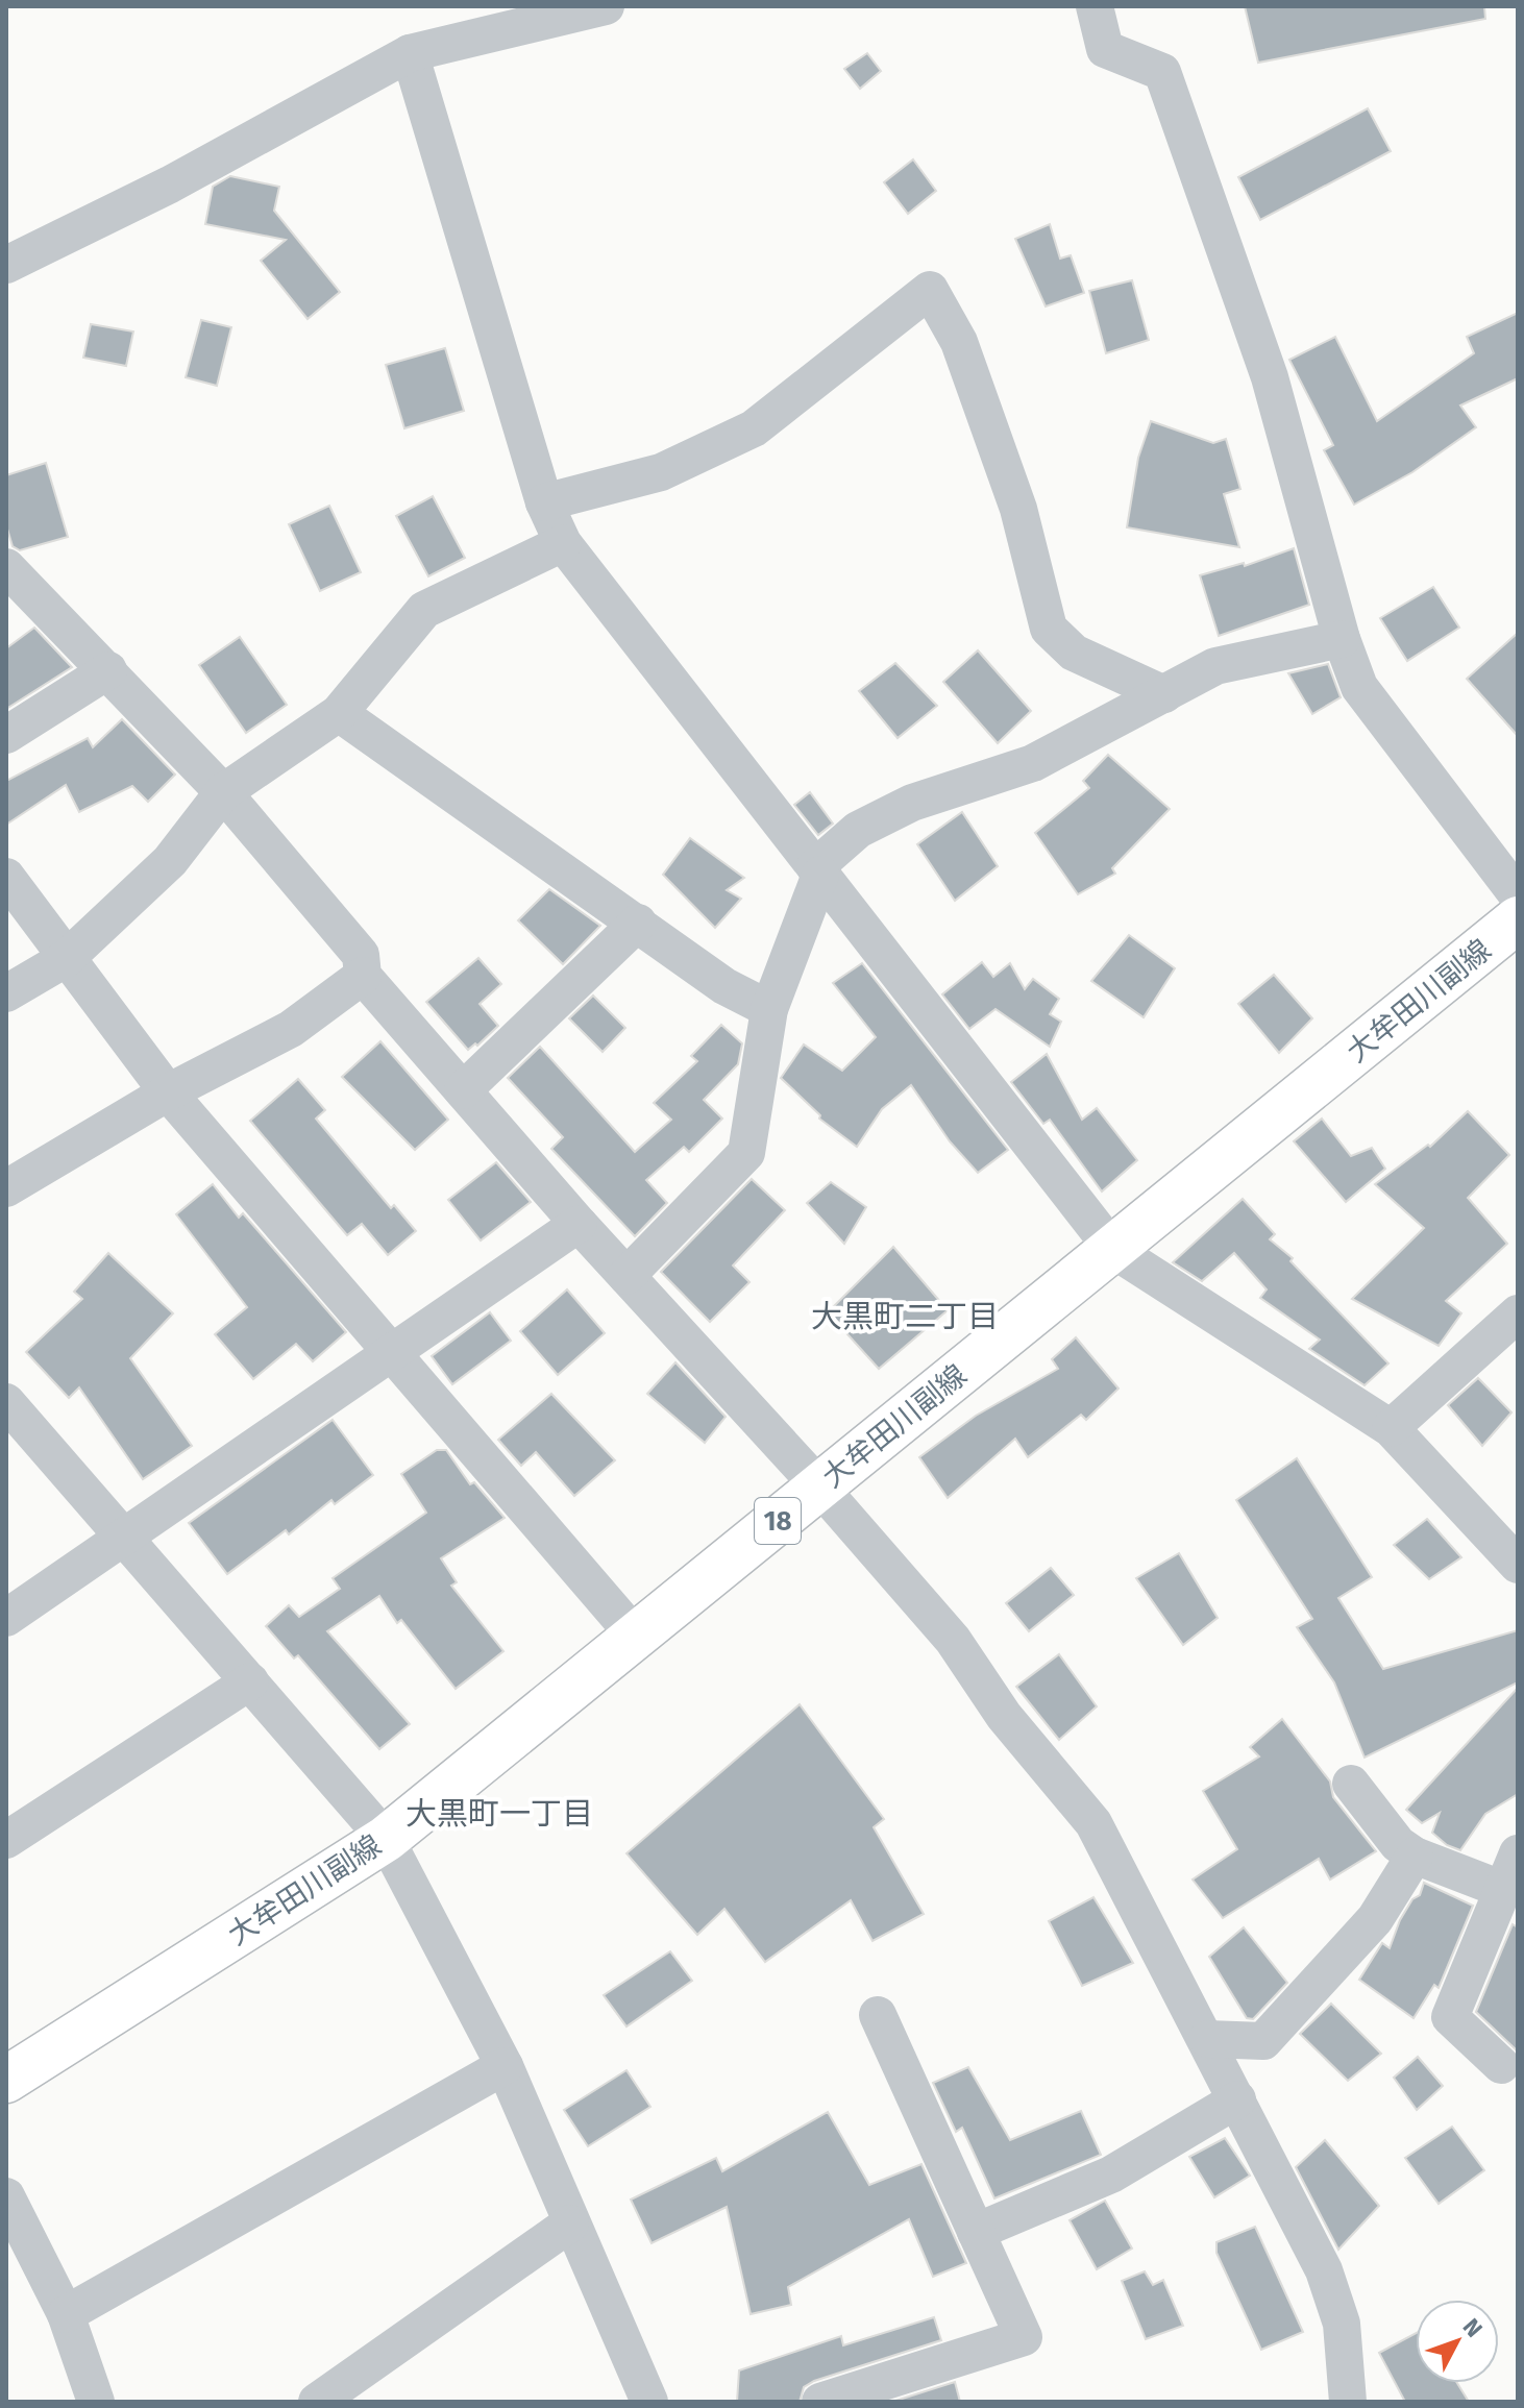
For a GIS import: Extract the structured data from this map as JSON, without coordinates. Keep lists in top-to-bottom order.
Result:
{
  "streets": {
    "main road": ["大牟田川副線", "18"]
  },
  "districts": ["大黒町二丁目", "大黒町一丁目"],
  "north": "top right"
}
